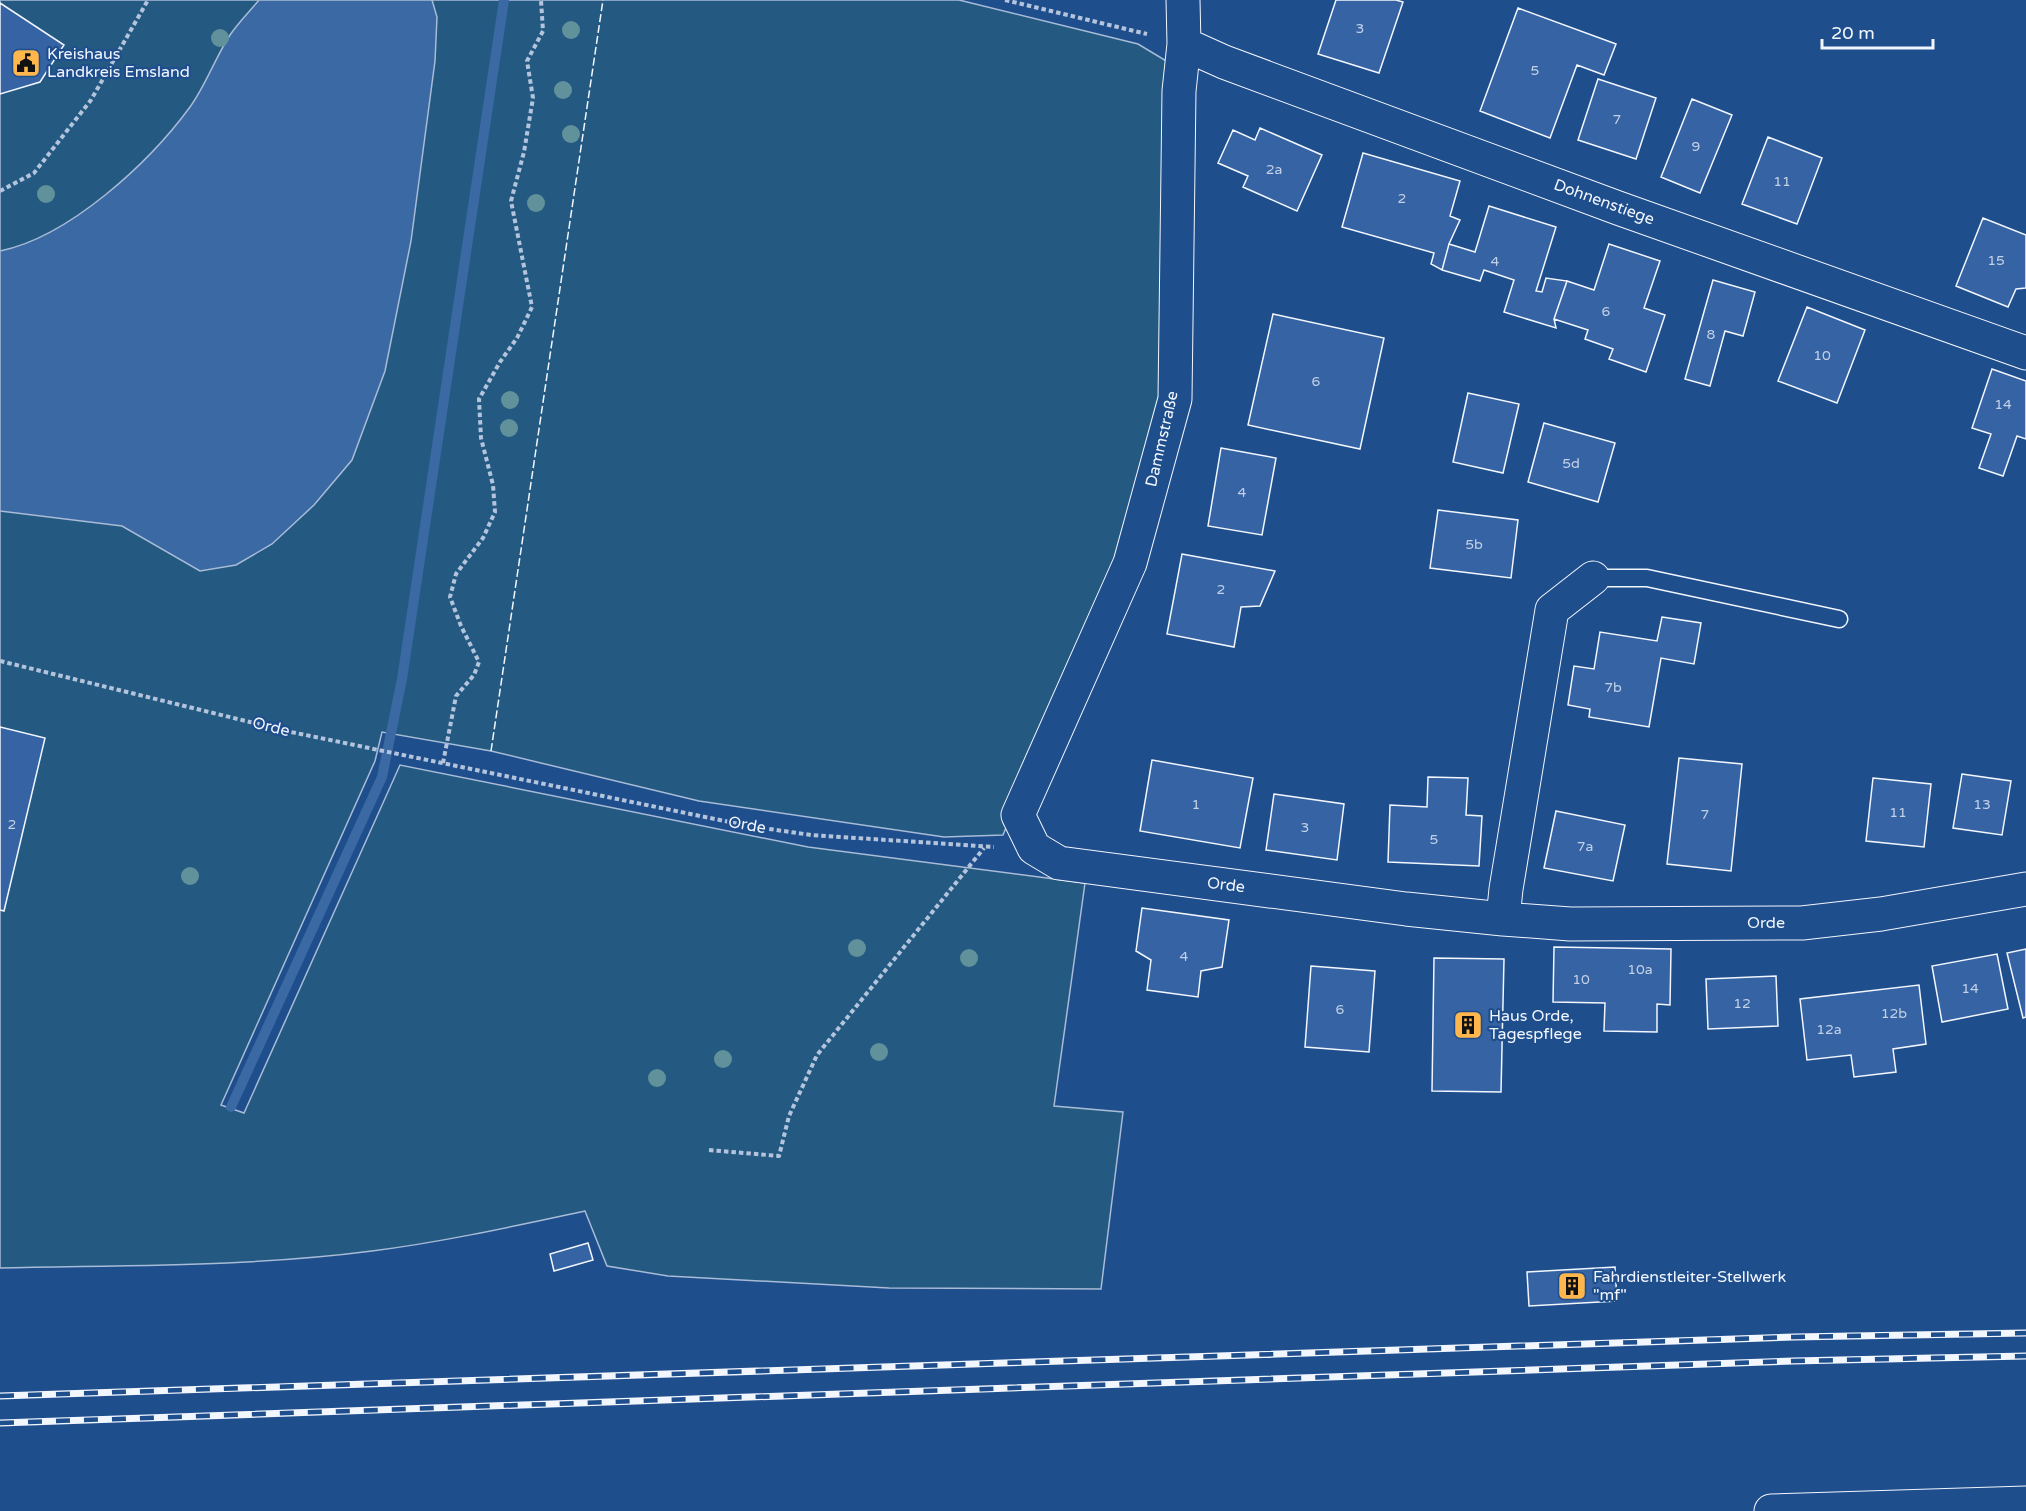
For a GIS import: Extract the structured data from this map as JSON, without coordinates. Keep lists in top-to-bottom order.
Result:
{
  "streets": {
    "street": ["Dohnenstiege", "Dammstraße", "Orde"]
  },
  "crossings": [
    ["Dohnenstiege", "Dammstraße"],
    ["Dammstraße", "Orde"]
  ],
  "places": {
    "public building": ["Kreishaus Landkreis Emsland"],
    "building": ["Haus Orde, Tagespflege", "Fahrdienstleiter-Stellwerk \"mf\""]
  },
  "house_numbers": [
    "3",
    "5",
    "7",
    "9",
    "2a",
    "11",
    "2",
    "15",
    "4",
    "6",
    "8",
    "10",
    "6",
    "14",
    "5d",
    "4",
    "5b",
    "2",
    "7b",
    "1",
    "13",
    "11",
    "7",
    "2",
    "3",
    "5",
    "7a",
    "4",
    "10a",
    "10",
    "14",
    "12",
    "6",
    "12b",
    "12a"
  ],
  "scale_bar": "20 m"
}
